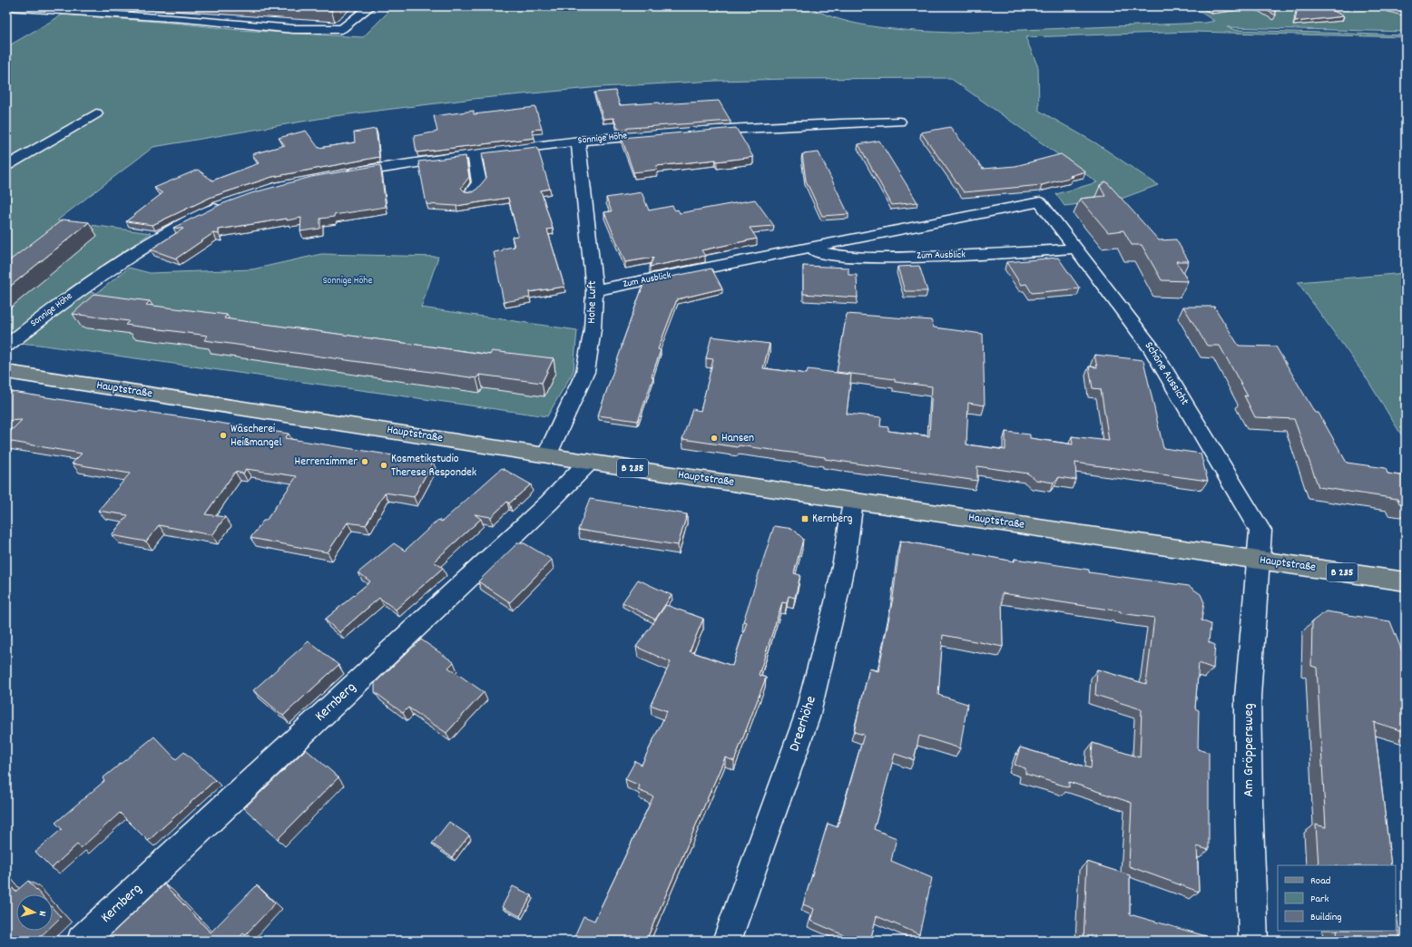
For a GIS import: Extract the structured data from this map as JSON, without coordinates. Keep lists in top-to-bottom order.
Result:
{
  "streets": {
    "main road": ["Hauptstraße", "B 235"],
    "street": [
      "Sonnige Höhe",
      "Zum Ausblick",
      "Hohe Luft",
      "Schöne Aussicht",
      "Kernberg",
      "Dreerhöhe",
      "Am Gröppersweg"
    ]
  },
  "crossings": [
    ["Sonnige Höhe", "Hohe Luft"],
    ["Zum Ausblick", "Hohe Luft"],
    ["Zum Ausblick", "Schöne Aussicht"],
    ["Hohe Luft", "Hauptstraße"],
    ["Schöne Aussicht", "Hauptstraße"],
    ["Schöne Aussicht", "Am Gröppersweg"],
    ["Hauptstraße", "Kernberg"],
    ["Hauptstraße", "Dreerhöhe"],
    ["Hauptstraße", "Am Gröppersweg"]
  ],
  "parks": ["Sonnige Höhe"],
  "places": {
    "other": [
      "Wäscherei Heißmangel",
      "Hansen",
      "Herrenzimmer",
      "Kosmetikstudio Therese Respondek"
    ],
    "transit": ["Kernberg"]
  },
  "legend": ["Road", "Park", "Building"],
  "north": "right"
}
